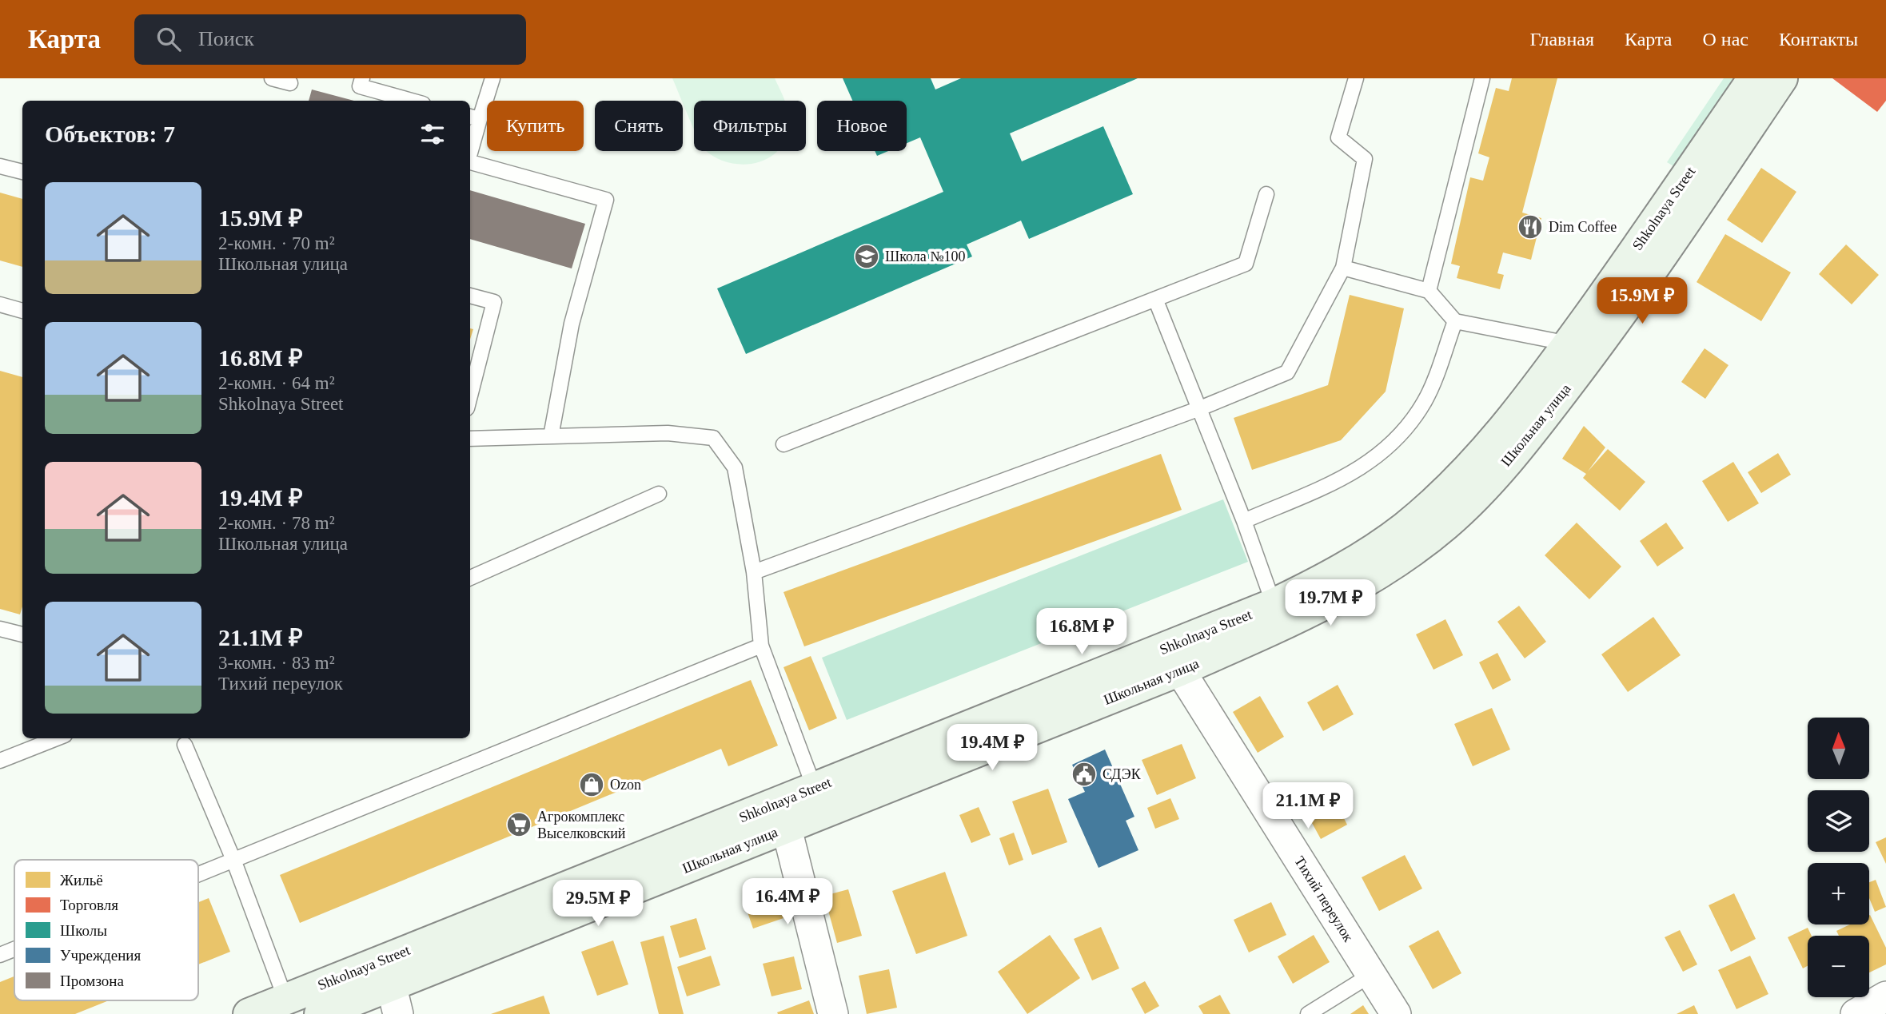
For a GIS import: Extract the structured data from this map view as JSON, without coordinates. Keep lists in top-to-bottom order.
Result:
{
  "streets": {
    "main road": ["Shkolnaya Street", "Школьная улица"],
    "street": ["Тихий переулок"]
  },
  "crossings": [
    ["Shkolnaya Street", "Школьная улица"],
    ["Школьная улица", "Тихий переулок"]
  ],
  "places": {
    "restaurant": ["Dim Coffee"],
    "school or university": ["Школа №100"],
    "public building": ["СДЭК"],
    "shop": ["Ozon"],
    "supermarket": ["Агрокомплекс Выселковский"]
  },
  "legend": [
    "Жильё",
    "Торговля",
    "Школы",
    "Учреждения",
    "Промзона"
  ],
  "north": "top",
  "page": {
    "header": "Карта",
    "search": "Поиск",
    "nav": [
      "Главная",
      "Карта",
      "О нас",
      "Контакты"
    ],
    "chip": [
      "Купить",
      "Снять",
      "Фильтры",
      "Новое"
    ],
    "heading": "Объектов: 7",
    "list": [
      {
        "name": "15.9M ₽",
        "note": "2-комн. · 70 m² · Школьная улица"
      },
      {
        "name": "16.8M ₽",
        "note": "2-комн. · 64 m² · Shkolnaya Street"
      },
      {
        "name": "19.4M ₽",
        "note": "2-комн. · 78 m² · Школьная улица"
      },
      {
        "name": "21.1M ₽",
        "note": "3-комн. · 83 m² · Тихий переулок"
      }
    ],
    "price": [
      "15.9M ₽",
      "19.7M ₽",
      "16.8M ₽",
      "19.4M ₽",
      "21.1M ₽",
      "16.4M ₽",
      "29.5M ₽"
    ],
    "map_buttons": ["+", "−"]
  }
}
